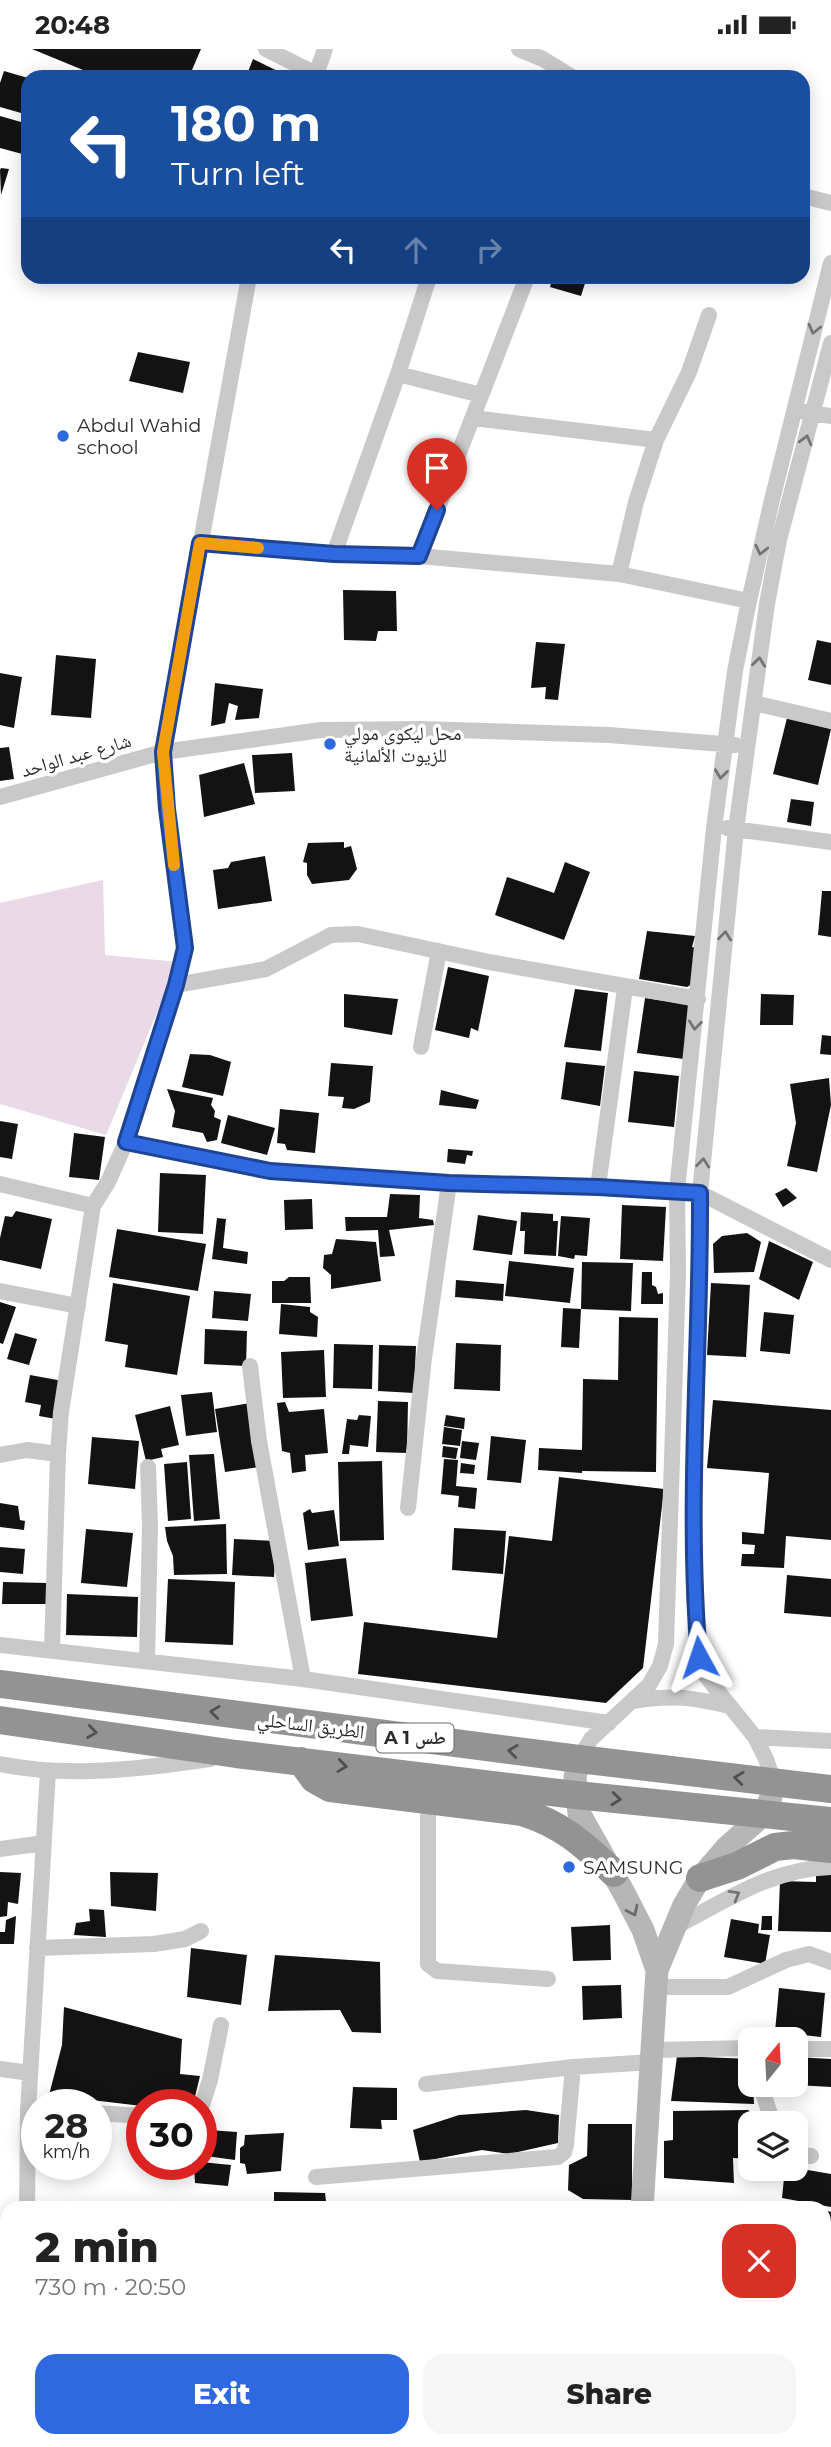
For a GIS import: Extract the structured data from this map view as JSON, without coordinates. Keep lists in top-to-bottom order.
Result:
{
  "streets": {
    "highway": ["الطريق الساحلي", "A 1 طس"],
    "street": ["شارع عبد الواحد"]
  },
  "places": ["Abdul Wahid school", "محل ليكوي مولي للزيوت الألمانية", "SAMSUNG"],
  "north": "top",
  "page": {
    "status": "20:48",
    "turn": ["180 m", "Turn left"],
    "speed": "28 km/h",
    "limit": "30",
    "heading": ["2 min", "730 m · 20:50"],
    "buttons": ["Exit", "Share"]
  }
}
